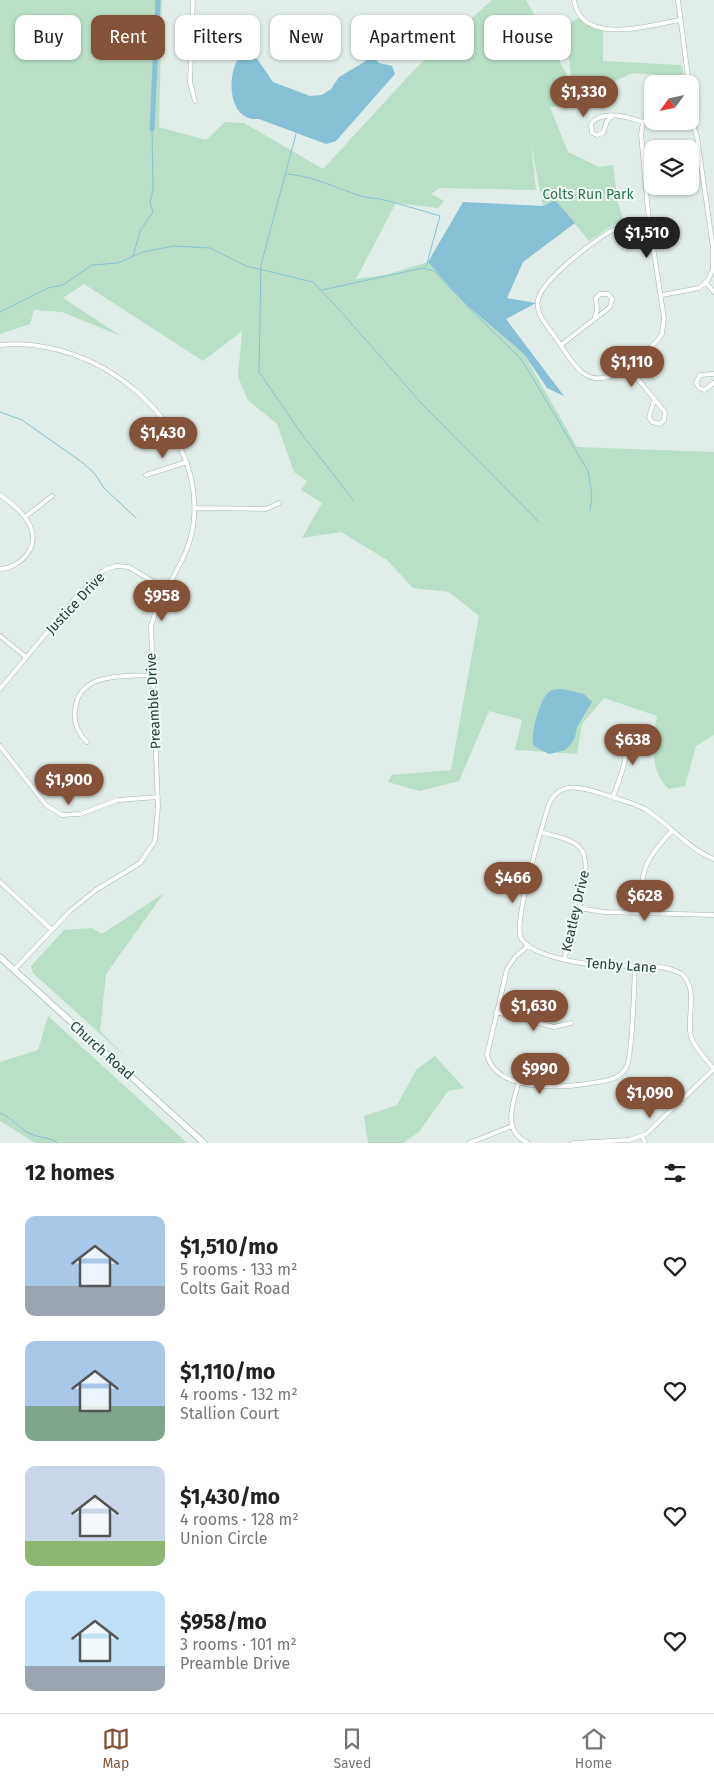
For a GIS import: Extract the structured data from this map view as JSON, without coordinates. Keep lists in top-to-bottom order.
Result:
{
  "streets": {
    "main road": ["Church Road"],
    "street": [
      "Justice Drive",
      "Preamble Drive",
      "Keatley Drive",
      "Tenby Lane"
    ]
  },
  "crossings": [
    ["Justice Drive", "Preamble Drive"],
    ["Preamble Drive", "Church Road"],
    ["Keatley Drive", "Tenby Lane"]
  ],
  "parks": ["Colts Run Park"],
  "north": "bottom left",
  "page": {
    "chip": [
      "Buy",
      "Rent",
      "Filters",
      "New",
      "Apartment",
      "House"
    ],
    "price": [
      "$1,330",
      "$1,510",
      "$1,110",
      "$1,430",
      "$958",
      "$638",
      "$1,900",
      "$466",
      "$628",
      "$1,630",
      "$990",
      "$1,090"
    ],
    "heading": "12 homes",
    "list": [
      {
        "name": "$1,510/mo",
        "note": "5 rooms · 133 m² · Colts Gait Road"
      },
      {
        "name": "$1,110/mo",
        "note": "4 rooms · 132 m² · Stallion Court"
      },
      {
        "name": "$1,430/mo",
        "note": "4 rooms · 128 m² · Union Circle"
      },
      {
        "name": "$958/mo",
        "note": "3 rooms · 101 m² · Preamble Drive"
      }
    ],
    "tabs": ["Map", "Saved", "Home"]
  }
}
